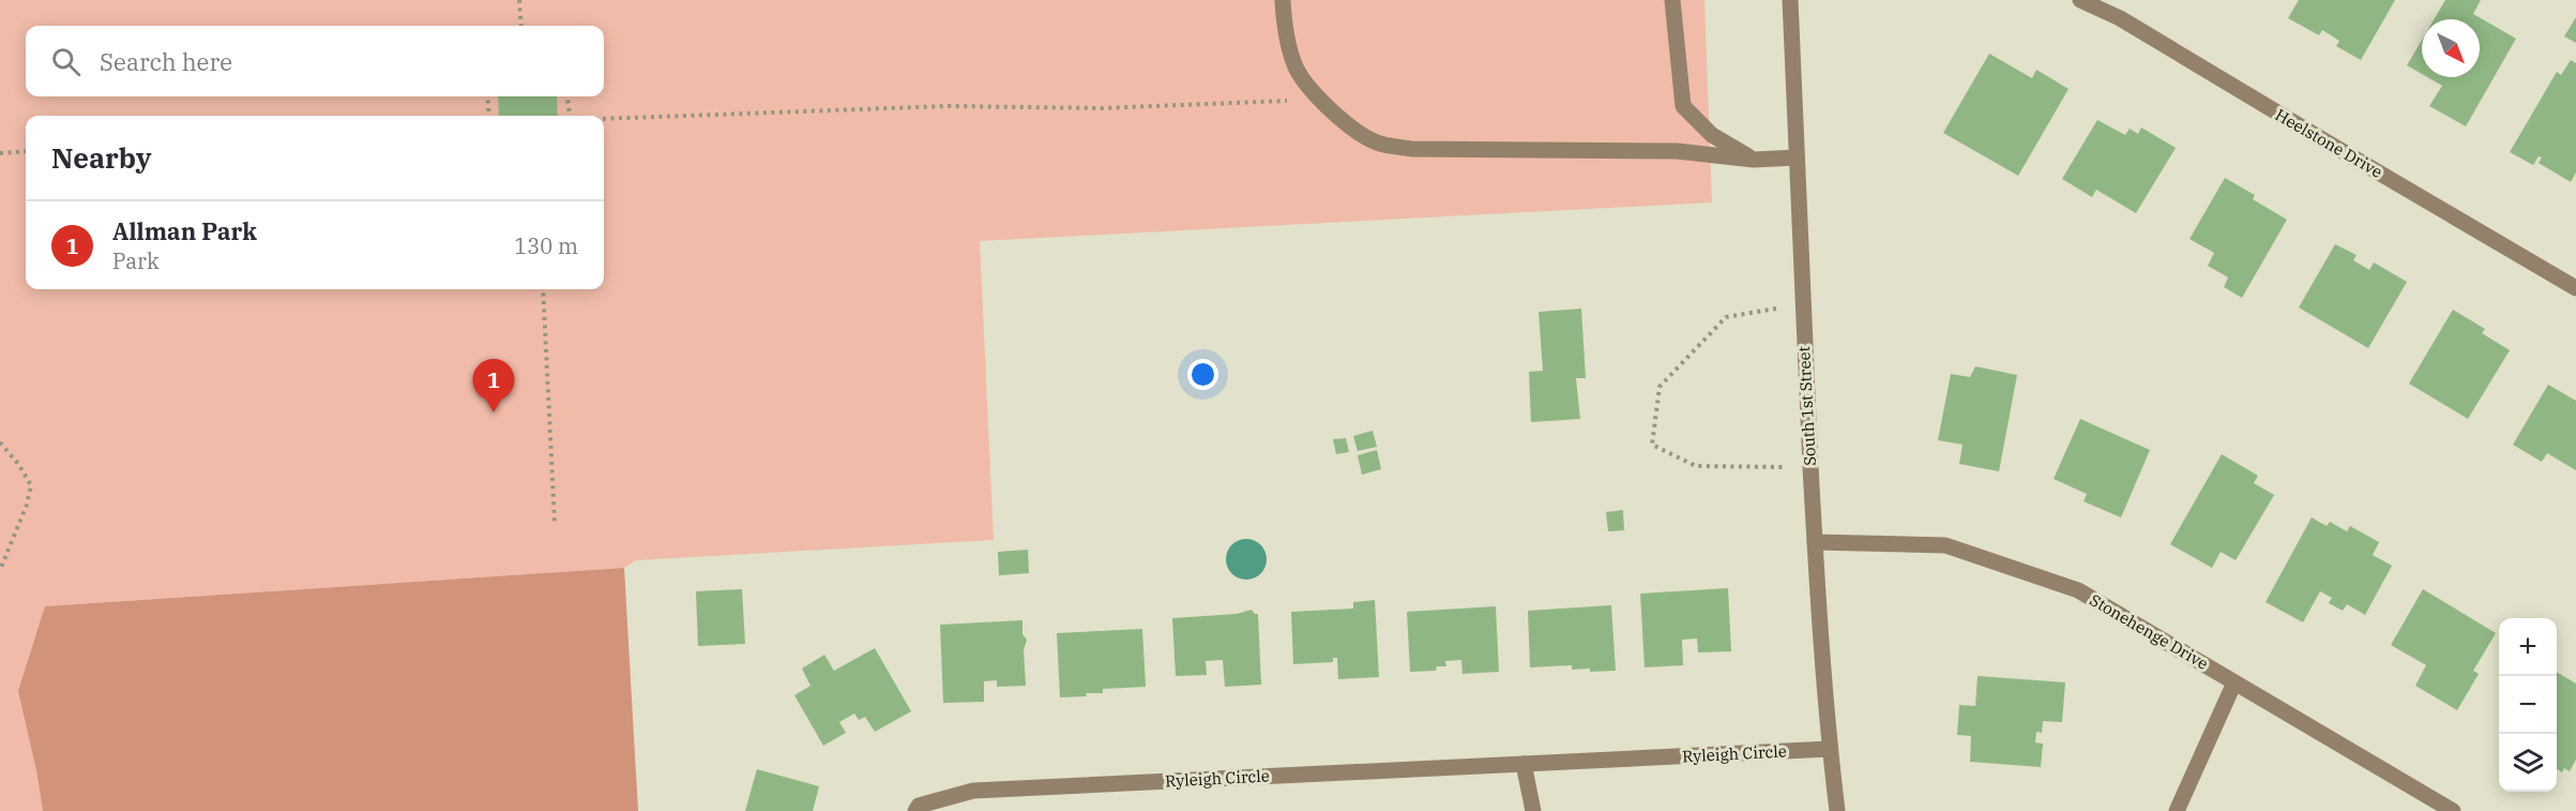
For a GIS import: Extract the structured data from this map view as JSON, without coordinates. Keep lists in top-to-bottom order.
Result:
{
  "streets": {
    "street": [
      "Heelstone Drive",
      "South 1st Street",
      "Stonehenge Drive",
      "Ryleigh Circle"
    ]
  },
  "crossings": [
    ["South 1st Street", "Stonehenge Drive"],
    ["South 1st Street", "Ryleigh Circle"]
  ],
  "north": "bottom right",
  "page": {
    "search": "Search here",
    "heading": "Nearby",
    "list": [
      {
        "mark": "1",
        "name": "Allman Park",
        "note": "Park",
        "value": "130 m"
      }
    ],
    "pins": "1",
    "map_buttons": ["+", "−"]
  }
}
